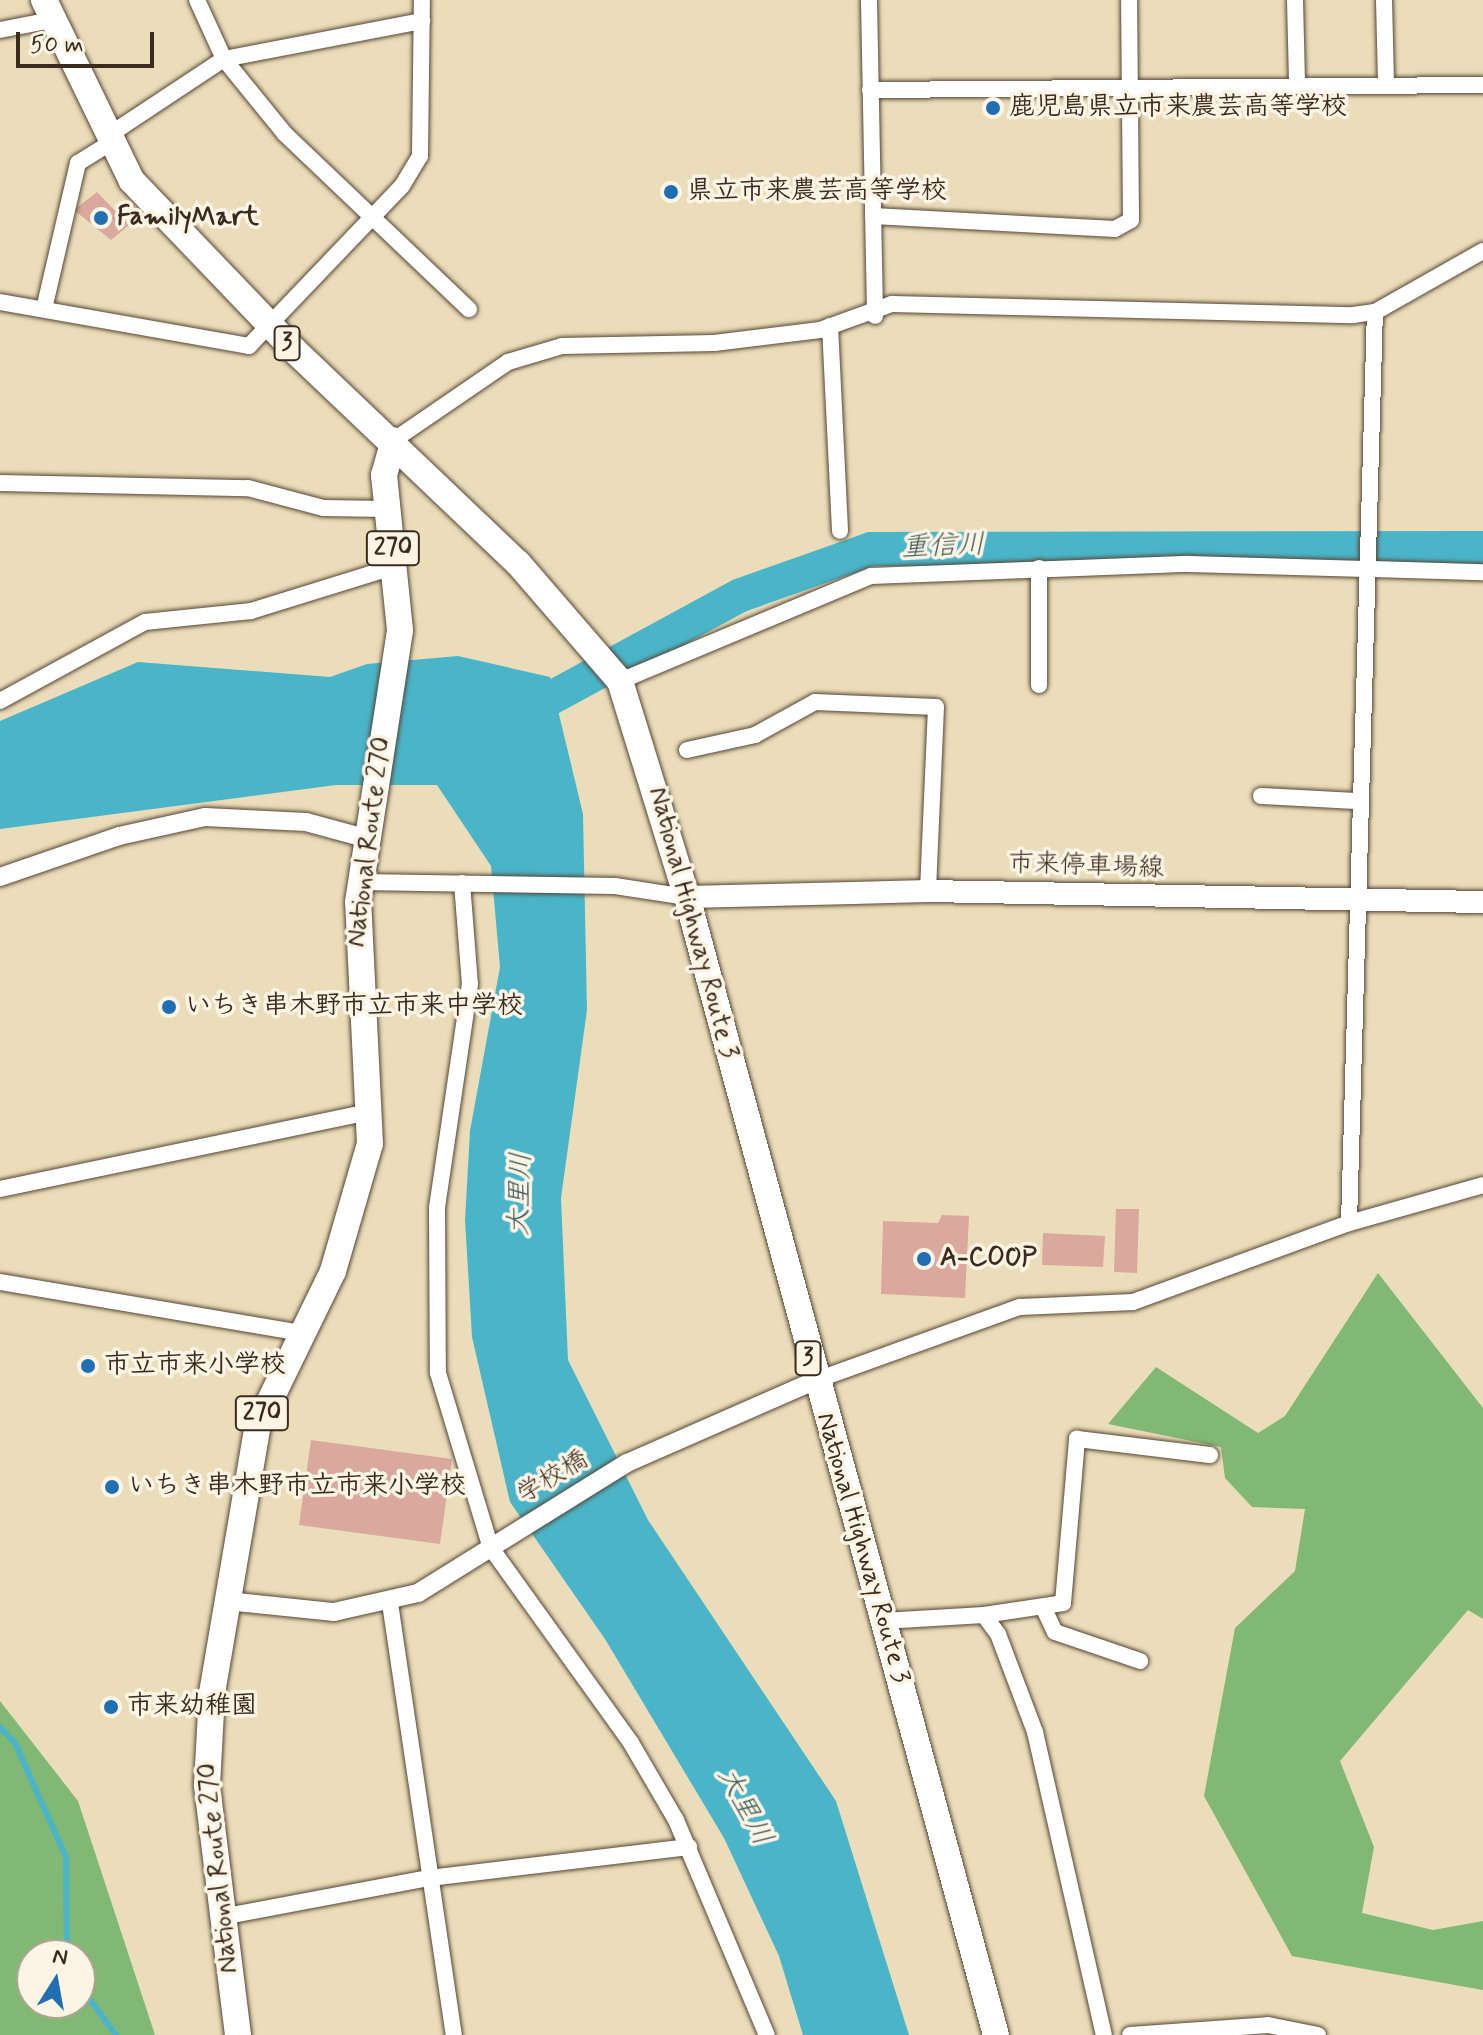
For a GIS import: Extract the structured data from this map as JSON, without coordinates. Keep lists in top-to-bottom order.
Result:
{
  "streets": {
    "highway": [
      "3",
      "270",
      "National Route 270",
      "National Highway Route 3"
    ],
    "main road": ["市来停車場線"],
    "street": ["学校橋"]
  },
  "crossings": [
    ["National Route 270", "National Highway Route 3"],
    ["National Route 270", "学校橋"],
    ["市来停車場線", "National Highway Route 3"],
    ["National Highway Route 3", "学校橋"]
  ],
  "water": ["重信川", "大里川"],
  "places": [
    "鹿児島県立市来農芸高等学校",
    "県立市来農芸高等学校",
    "FamilyMart",
    "いちき串木野市立市来中学校",
    "A-COOP",
    "市立市来小学校",
    "いちき串木野市立市来小学校",
    "市来幼稚園"
  ],
  "scale_bar": "50 m",
  "north": "top"
}
